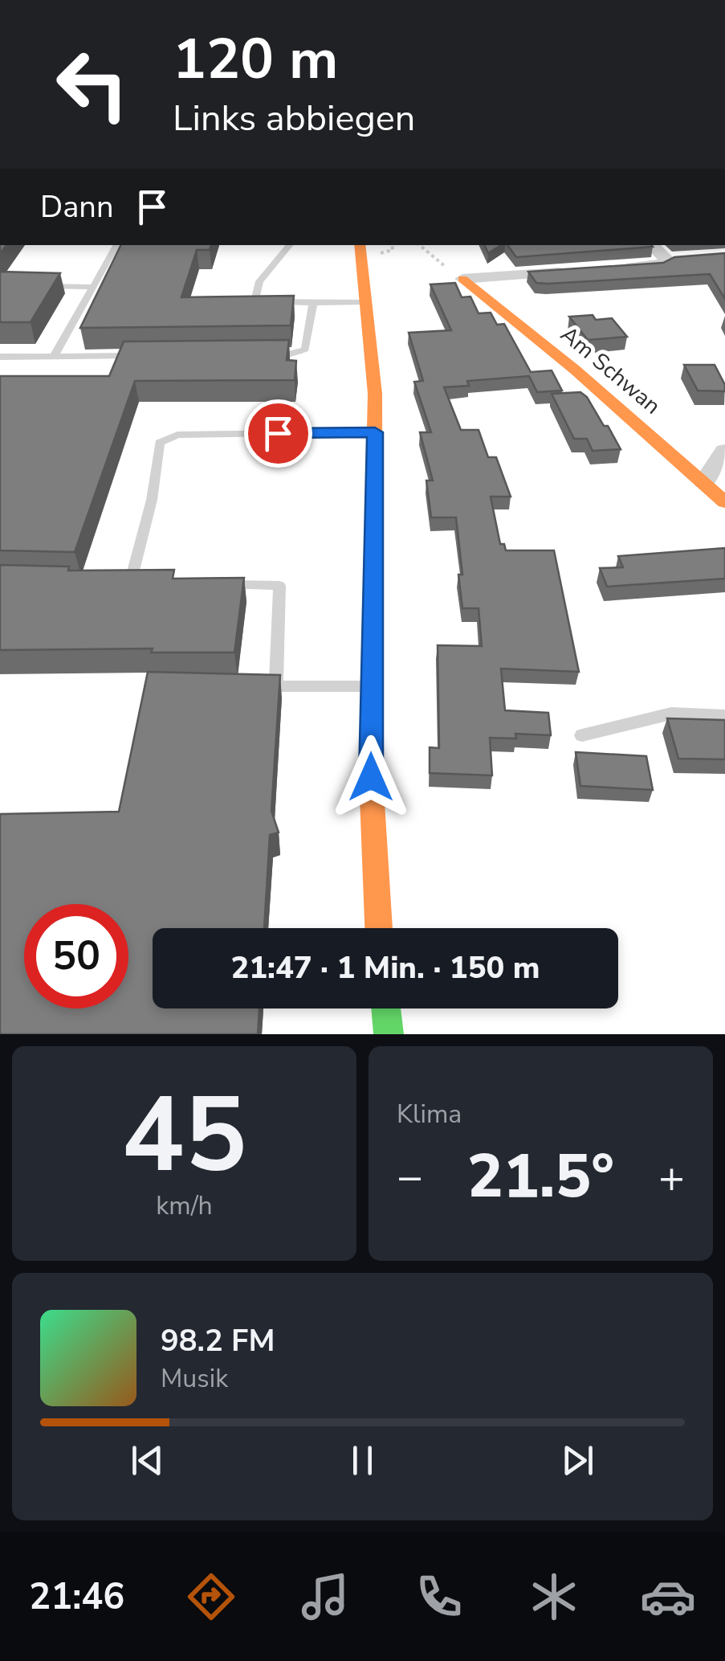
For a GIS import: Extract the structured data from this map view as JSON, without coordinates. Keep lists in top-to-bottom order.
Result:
{
  "streets": {
    "main road": ["Am Schwan"]
  },
  "page": {
    "turn": ["120 m", "Links abbiegen"],
    "then": "Dann",
    "limit": "50",
    "trip": "21:47 · 1 Min. · 150 m",
    "tile": [
      ["45", "km/h"],
      "Klima"
    ],
    "heat": ["−", "21.5°", "+"],
    "song": ["98.2 FM", "Musik"],
    "tabs": "21:46"
  }
}
